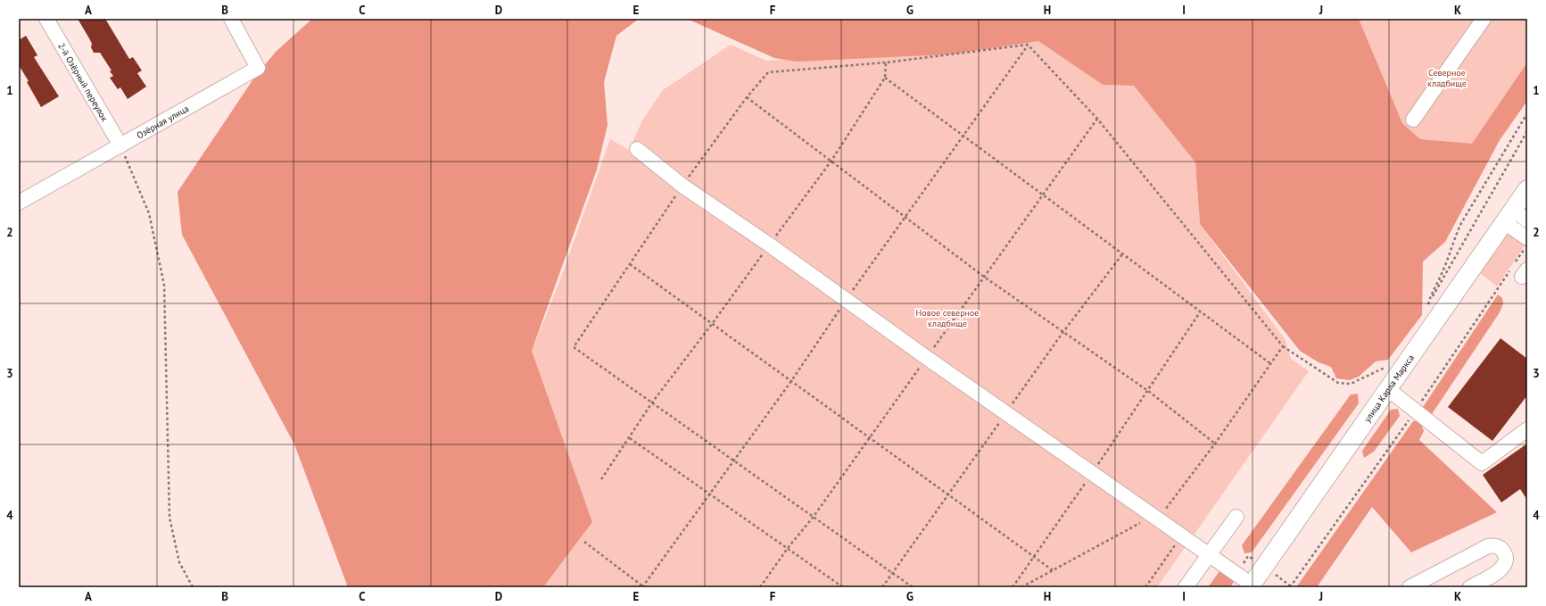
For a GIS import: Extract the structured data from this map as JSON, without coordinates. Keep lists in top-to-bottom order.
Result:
{
  "streets": {
    "main road": ["улица Карла Маркса"],
    "street": ["2-й Озёрный переулок", "Озёрная улица"]
  },
  "crossings": [
    ["2-й Озёрный переулок", "Озёрная улица"]
  ],
  "parks": ["Северное кладбище", "Новое северное кладбище"],
  "grid": {
    "columns": [
      "A",
      "B",
      "C",
      "D",
      "E",
      "F",
      "G",
      "H",
      "I",
      "J",
      "K"
    ],
    "rows": [
      "1",
      "2",
      "3",
      "4"
    ]
  }
}
